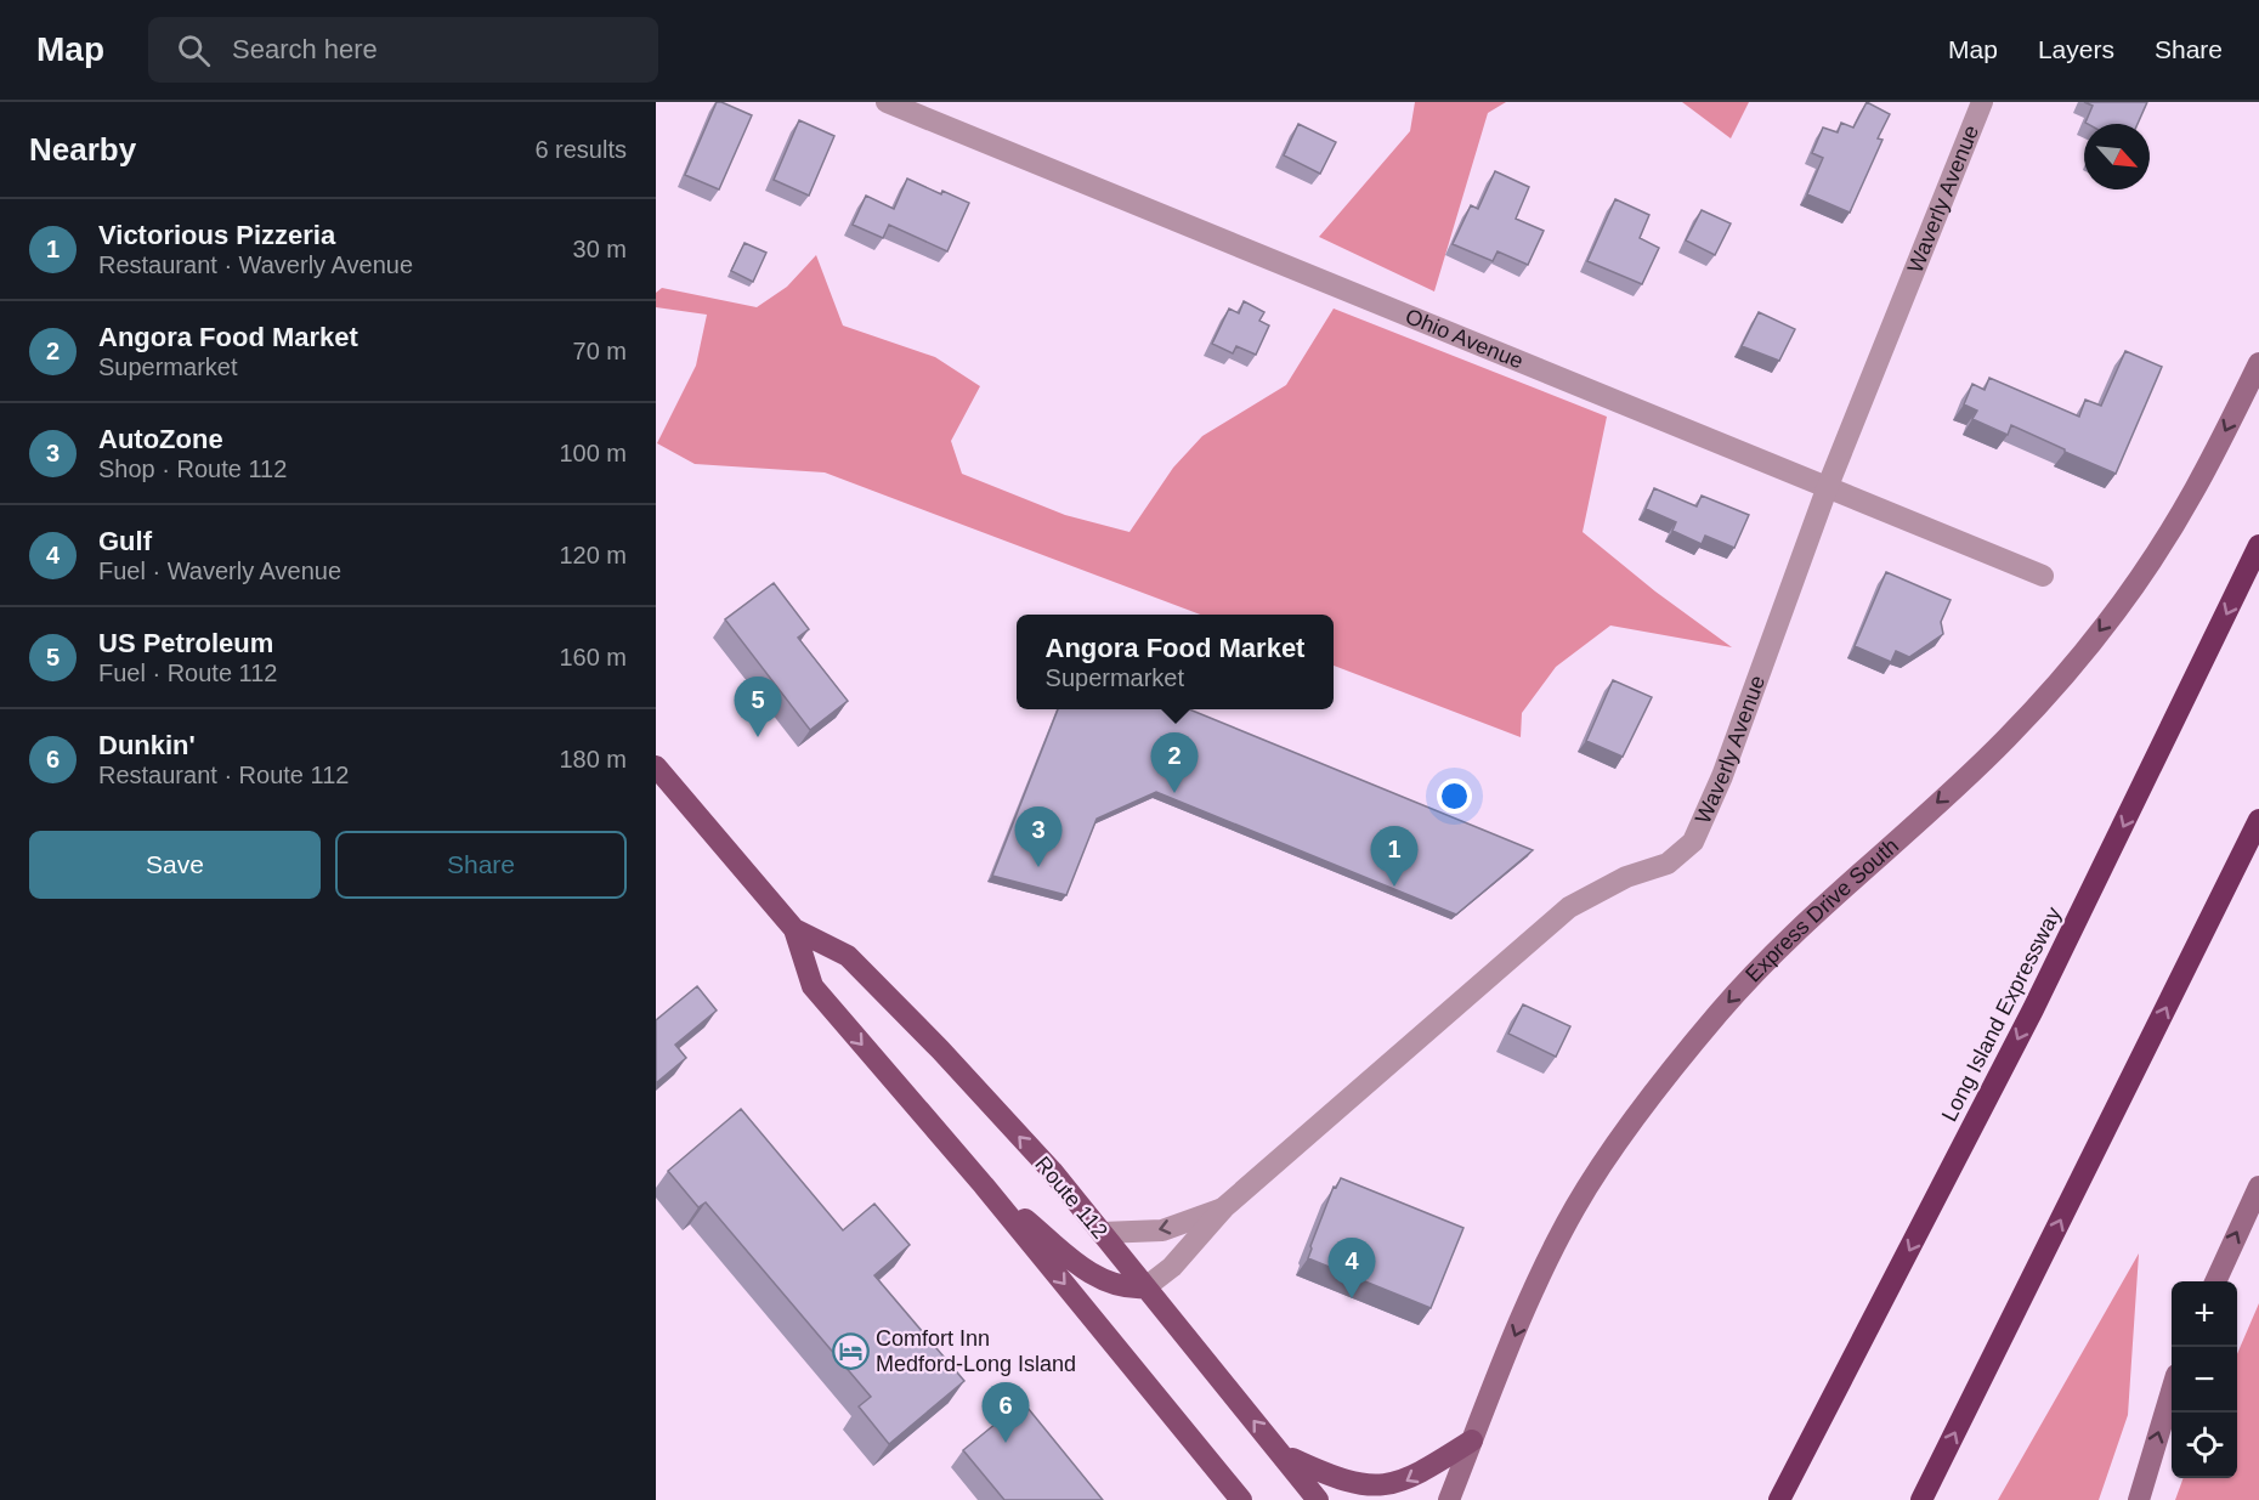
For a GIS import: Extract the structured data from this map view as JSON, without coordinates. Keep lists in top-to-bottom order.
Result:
{
  "streets": {
    "highway": ["Long Island Expressway"],
    "main road": ["Express Drive South", "Route 112"],
    "street": ["Waverly Avenue", "Ohio Avenue"]
  },
  "crossings": [
    ["Waverly Avenue", "Ohio Avenue"],
    ["Waverly Avenue", "Route 112"]
  ],
  "one_way": ["Express Drive South"],
  "places": {
    "hotel": ["Comfort Inn Medford-Long Island"]
  },
  "north": "bottom right",
  "page": {
    "header": "Map",
    "search": "Search here",
    "nav": ["Map", "Layers", "Share"],
    "heading": ["Nearby", "6 results"],
    "list": [
      {
        "mark": "1",
        "name": "Victorious Pizzeria",
        "note": "Restaurant · Waverly Avenue",
        "value": "30 m"
      },
      {
        "mark": "2",
        "name": "Angora Food Market",
        "note": "Supermarket",
        "value": "70 m"
      },
      {
        "mark": "3",
        "name": "AutoZone",
        "note": "Shop · Route 112",
        "value": "100 m"
      },
      {
        "mark": "4",
        "name": "Gulf",
        "note": "Fuel · Waverly Avenue",
        "value": "120 m"
      },
      {
        "mark": "5",
        "name": "US Petroleum",
        "note": "Fuel · Route 112",
        "value": "160 m"
      },
      {
        "mark": "6",
        "name": "Dunkin'",
        "note": "Restaurant · Route 112",
        "value": "180 m"
      }
    ],
    "popup": ["Angora Food Market", "Supermarket"],
    "pins": [
      "5",
      "2",
      "3",
      "1",
      "4",
      "6"
    ],
    "buttons": ["Save", "Share"],
    "map_buttons": ["+", "−"]
  }
}
